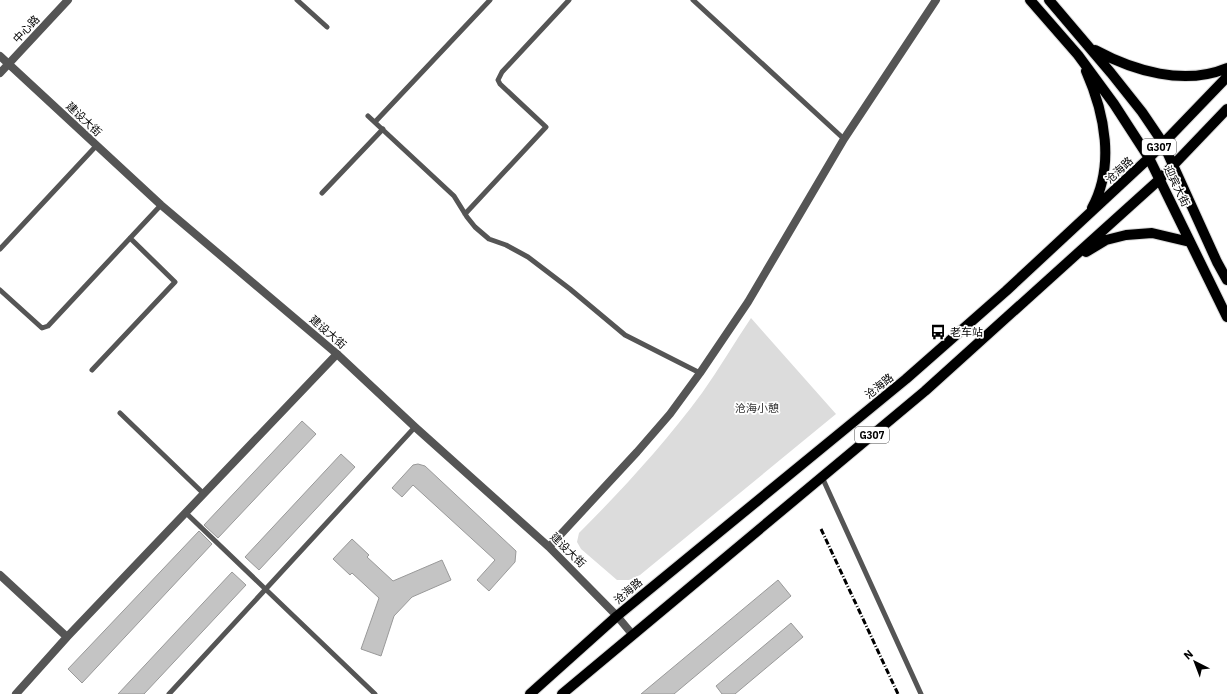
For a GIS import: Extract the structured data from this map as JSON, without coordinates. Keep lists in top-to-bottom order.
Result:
{
  "streets": {
    "main road": ["G307", "沧海路", "迎宾大街"],
    "street": ["中心路", "建设大街"]
  },
  "crossings": [
    ["中心路", "建设大街"],
    ["建设大街", "G307"],
    ["建设大街", "沧海路"],
    ["G307", "迎宾大街"],
    ["沧海路", "迎宾大街"]
  ],
  "parks": ["沧海小憩"],
  "places": {
    "bus stop": ["老车站"]
  },
  "north": "top left"
}
